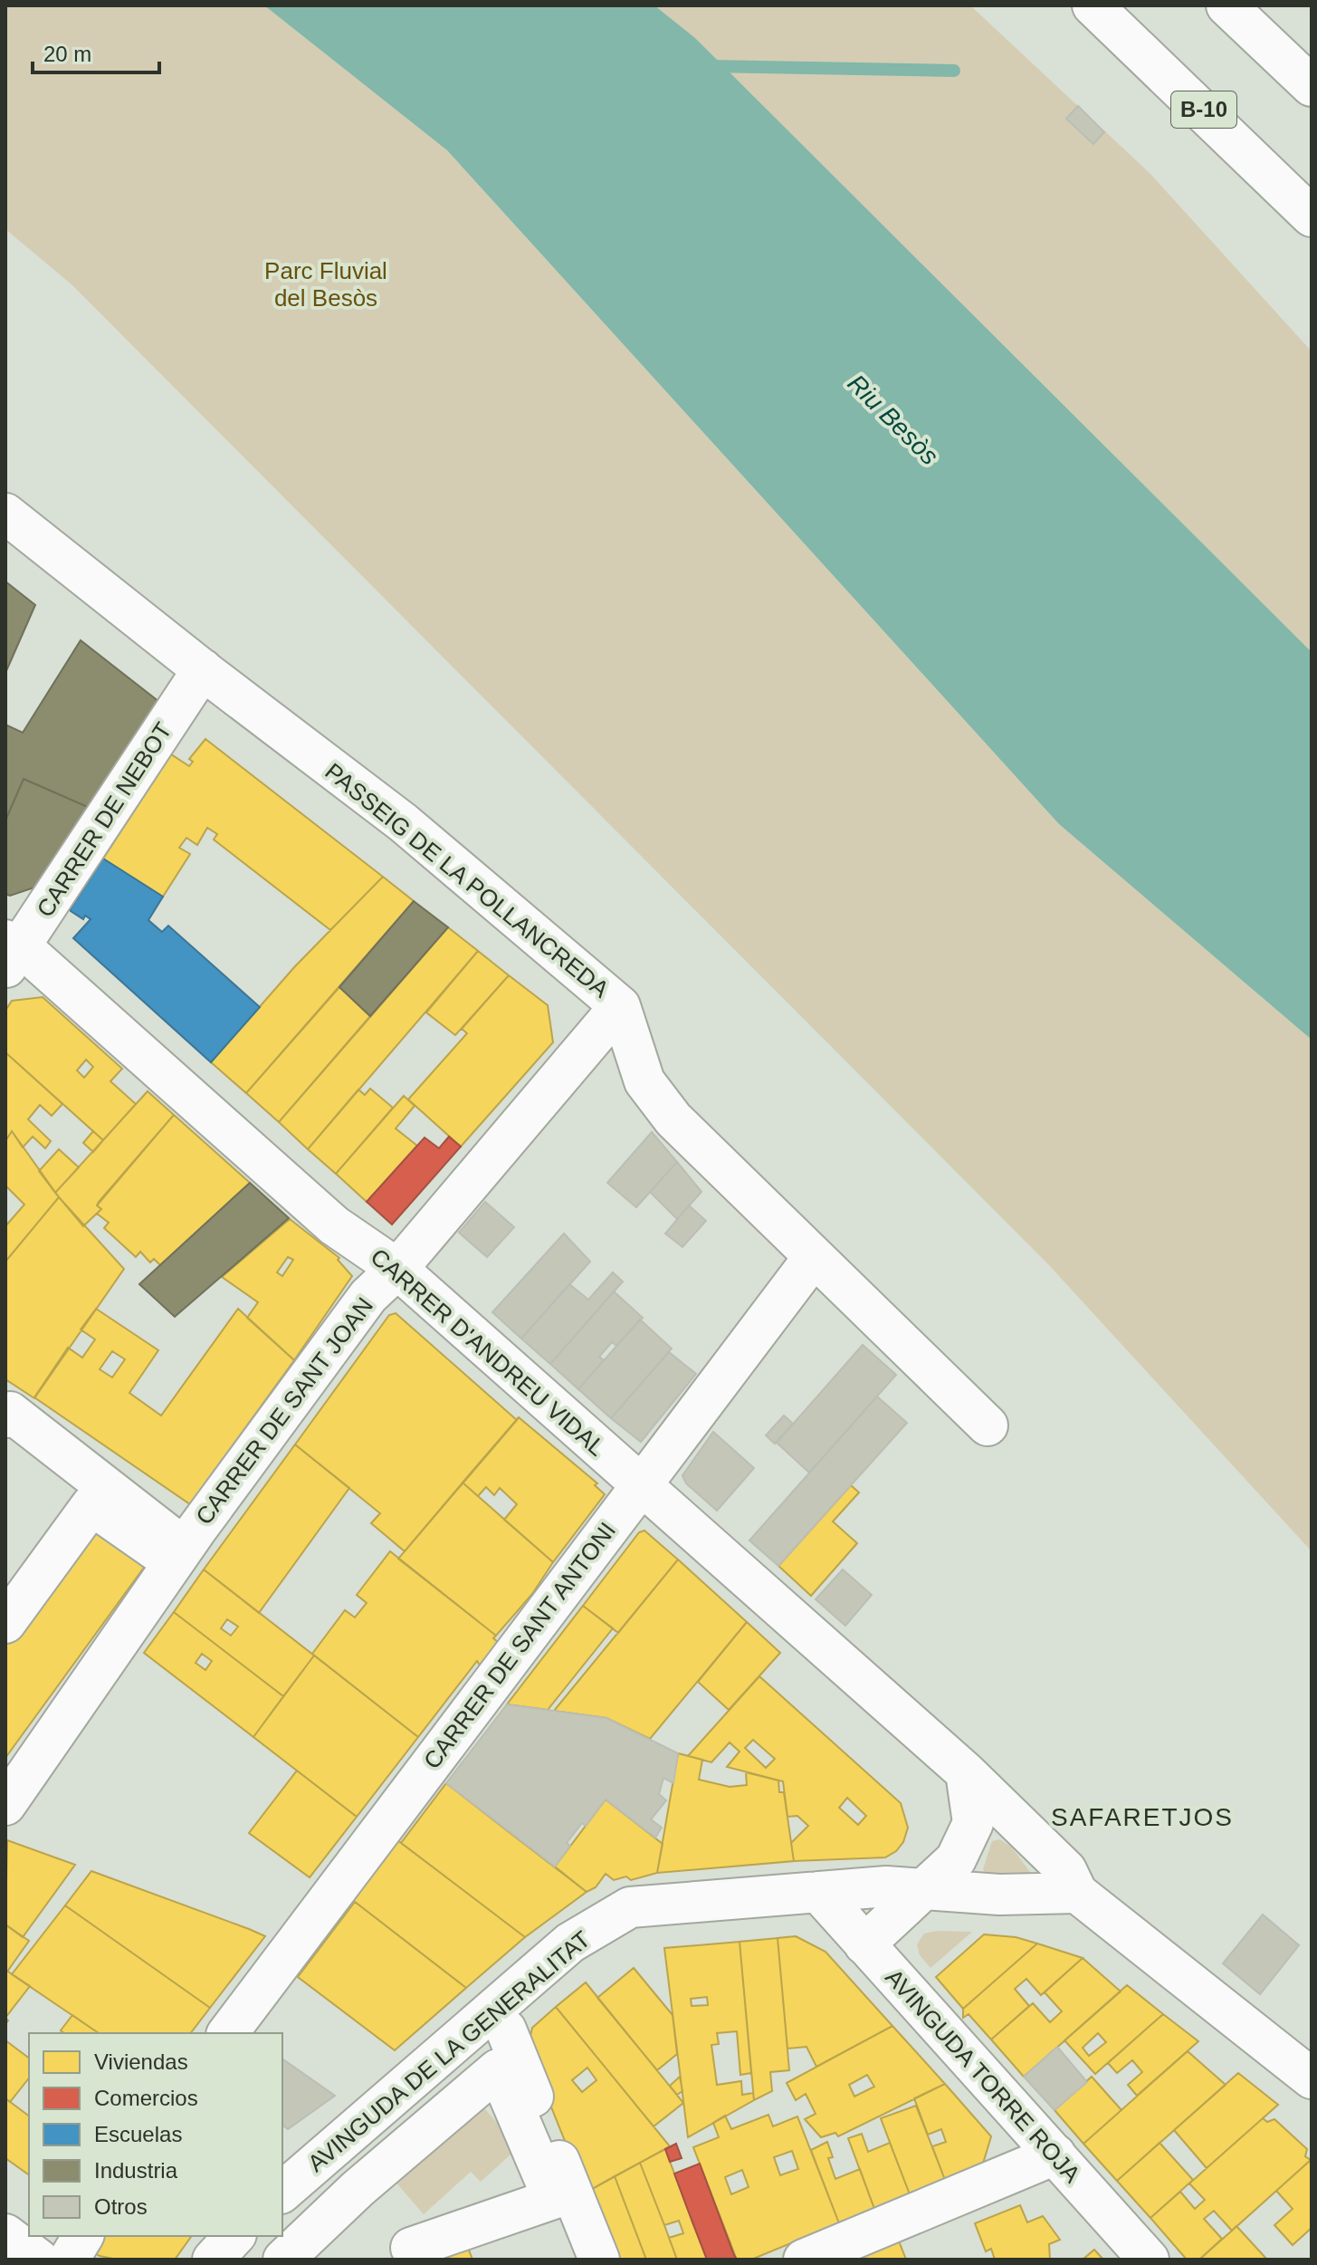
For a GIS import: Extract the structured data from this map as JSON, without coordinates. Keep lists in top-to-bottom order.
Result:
{
  "streets": {
    "main road": [
      "B-10",
      "CARRER DE NEBOT",
      "PASSEIG DE LA POLLANCREDA",
      "CARRER D'ANDREU VIDAL",
      "CARRER DE SANT JOAN",
      "CARRER DE SANT ANTONI",
      "AVINGUDA DE LA GENERALITAT",
      "AVINGUDA TORRE ROJA"
    ]
  },
  "crossings": [
    ["CARRER DE NEBOT", "PASSEIG DE LA POLLANCREDA"],
    ["CARRER DE NEBOT", "CARRER D'ANDREU VIDAL"],
    ["PASSEIG DE LA POLLANCREDA", "CARRER DE SANT JOAN"],
    ["PASSEIG DE LA POLLANCREDA", "CARRER DE SANT ANTONI"],
    ["CARRER D'ANDREU VIDAL", "CARRER DE SANT JOAN"],
    ["CARRER D'ANDREU VIDAL", "CARRER DE SANT ANTONI"],
    ["CARRER D'ANDREU VIDAL", "AVINGUDA DE LA GENERALITAT"],
    ["AVINGUDA DE LA GENERALITAT", "AVINGUDA TORRE ROJA"]
  ],
  "districts": ["SAFARETJOS"],
  "water": ["Riu Besòs"],
  "parks": ["Parc Fluvial del Besòs"],
  "legend": [
    "Viviendas",
    "Comercios",
    "Escuelas",
    "Industria",
    "Otros"
  ],
  "scale_bar": "20 m"
}
